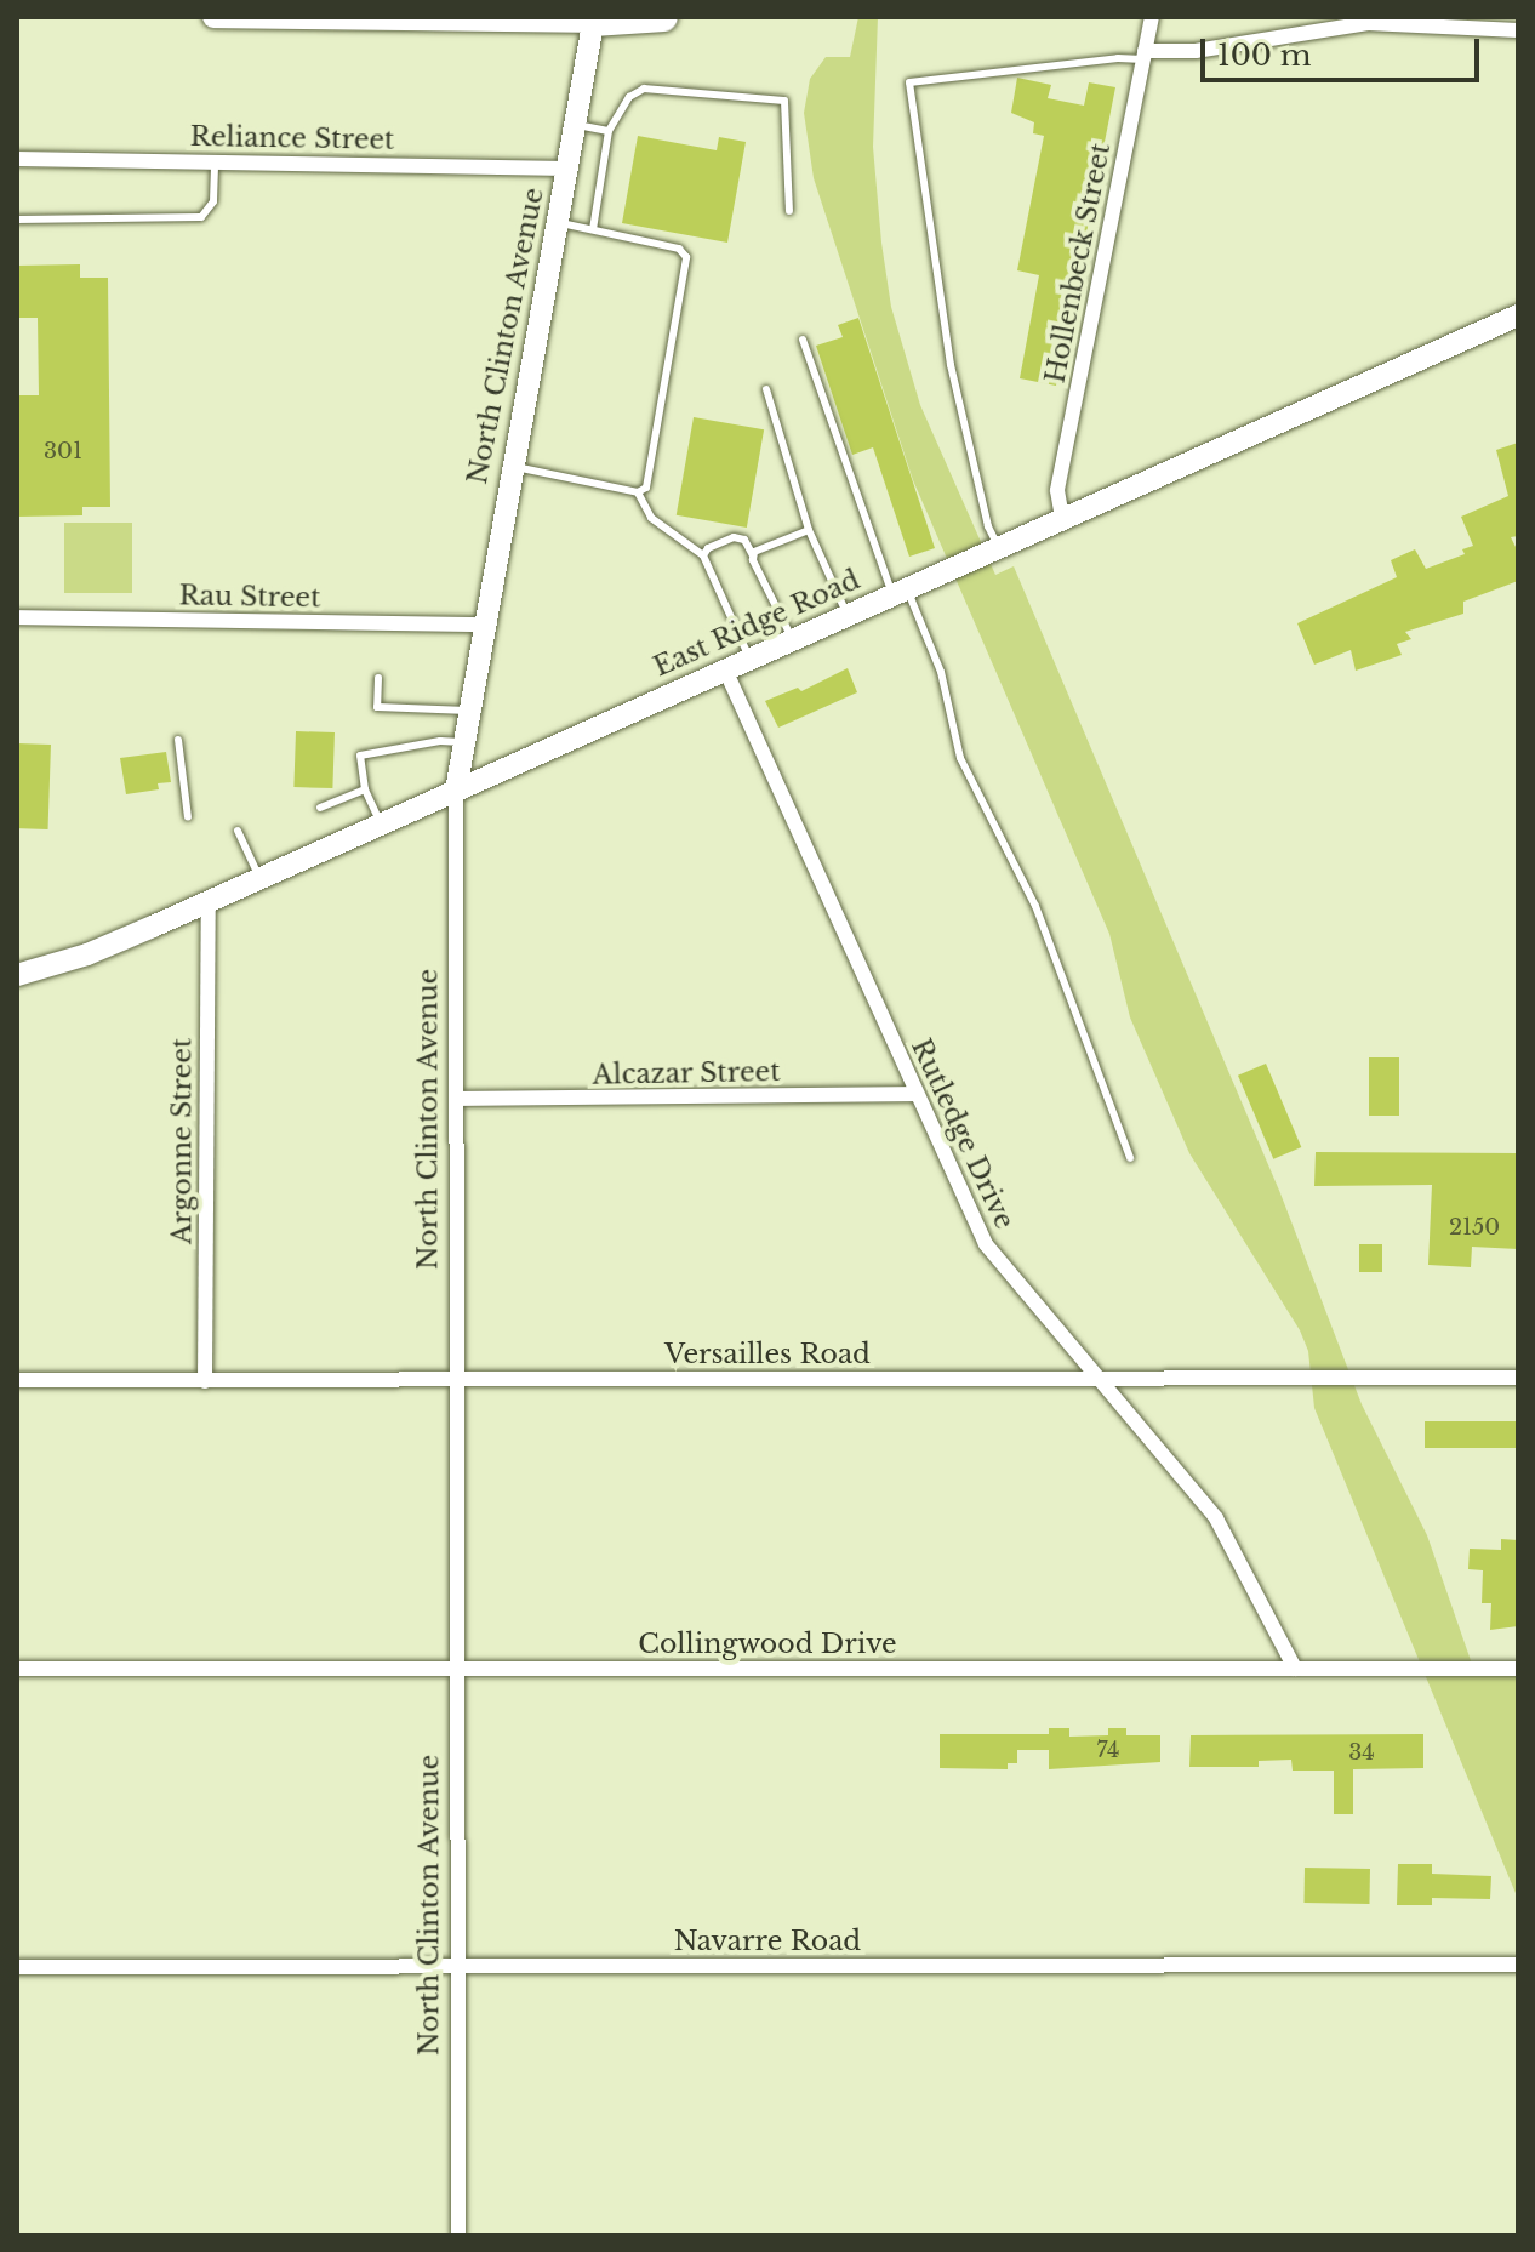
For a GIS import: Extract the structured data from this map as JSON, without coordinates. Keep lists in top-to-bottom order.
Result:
{
  "streets": {
    "main road": ["North Clinton Avenue", "East Ridge Road"],
    "street": [
      "Reliance Street",
      "Hollenbeck Street",
      "Rau Street",
      "Alcazar Street",
      "Rutledge Drive",
      "Argonne Street",
      "Versailles Road",
      "Collingwood Drive",
      "Navarre Road"
    ]
  },
  "crossings": [
    ["Reliance Street", "North Clinton Avenue"],
    ["Hollenbeck Street", "East Ridge Road"],
    ["North Clinton Avenue", "Rau Street"],
    ["North Clinton Avenue", "East Ridge Road"],
    ["North Clinton Avenue", "Alcazar Street"],
    ["North Clinton Avenue", "Versailles Road"],
    ["North Clinton Avenue", "Collingwood Drive"],
    ["North Clinton Avenue", "Navarre Road"],
    ["East Ridge Road", "Rutledge Drive"],
    ["East Ridge Road", "Argonne Street"],
    ["Alcazar Street", "Rutledge Drive"],
    ["Rutledge Drive", "Versailles Road"],
    ["Rutledge Drive", "Collingwood Drive"],
    ["Argonne Street", "Versailles Road"]
  ],
  "house_numbers": [
    "301",
    "2150",
    "74",
    "34"
  ],
  "scale_bar": "100 m"
}
